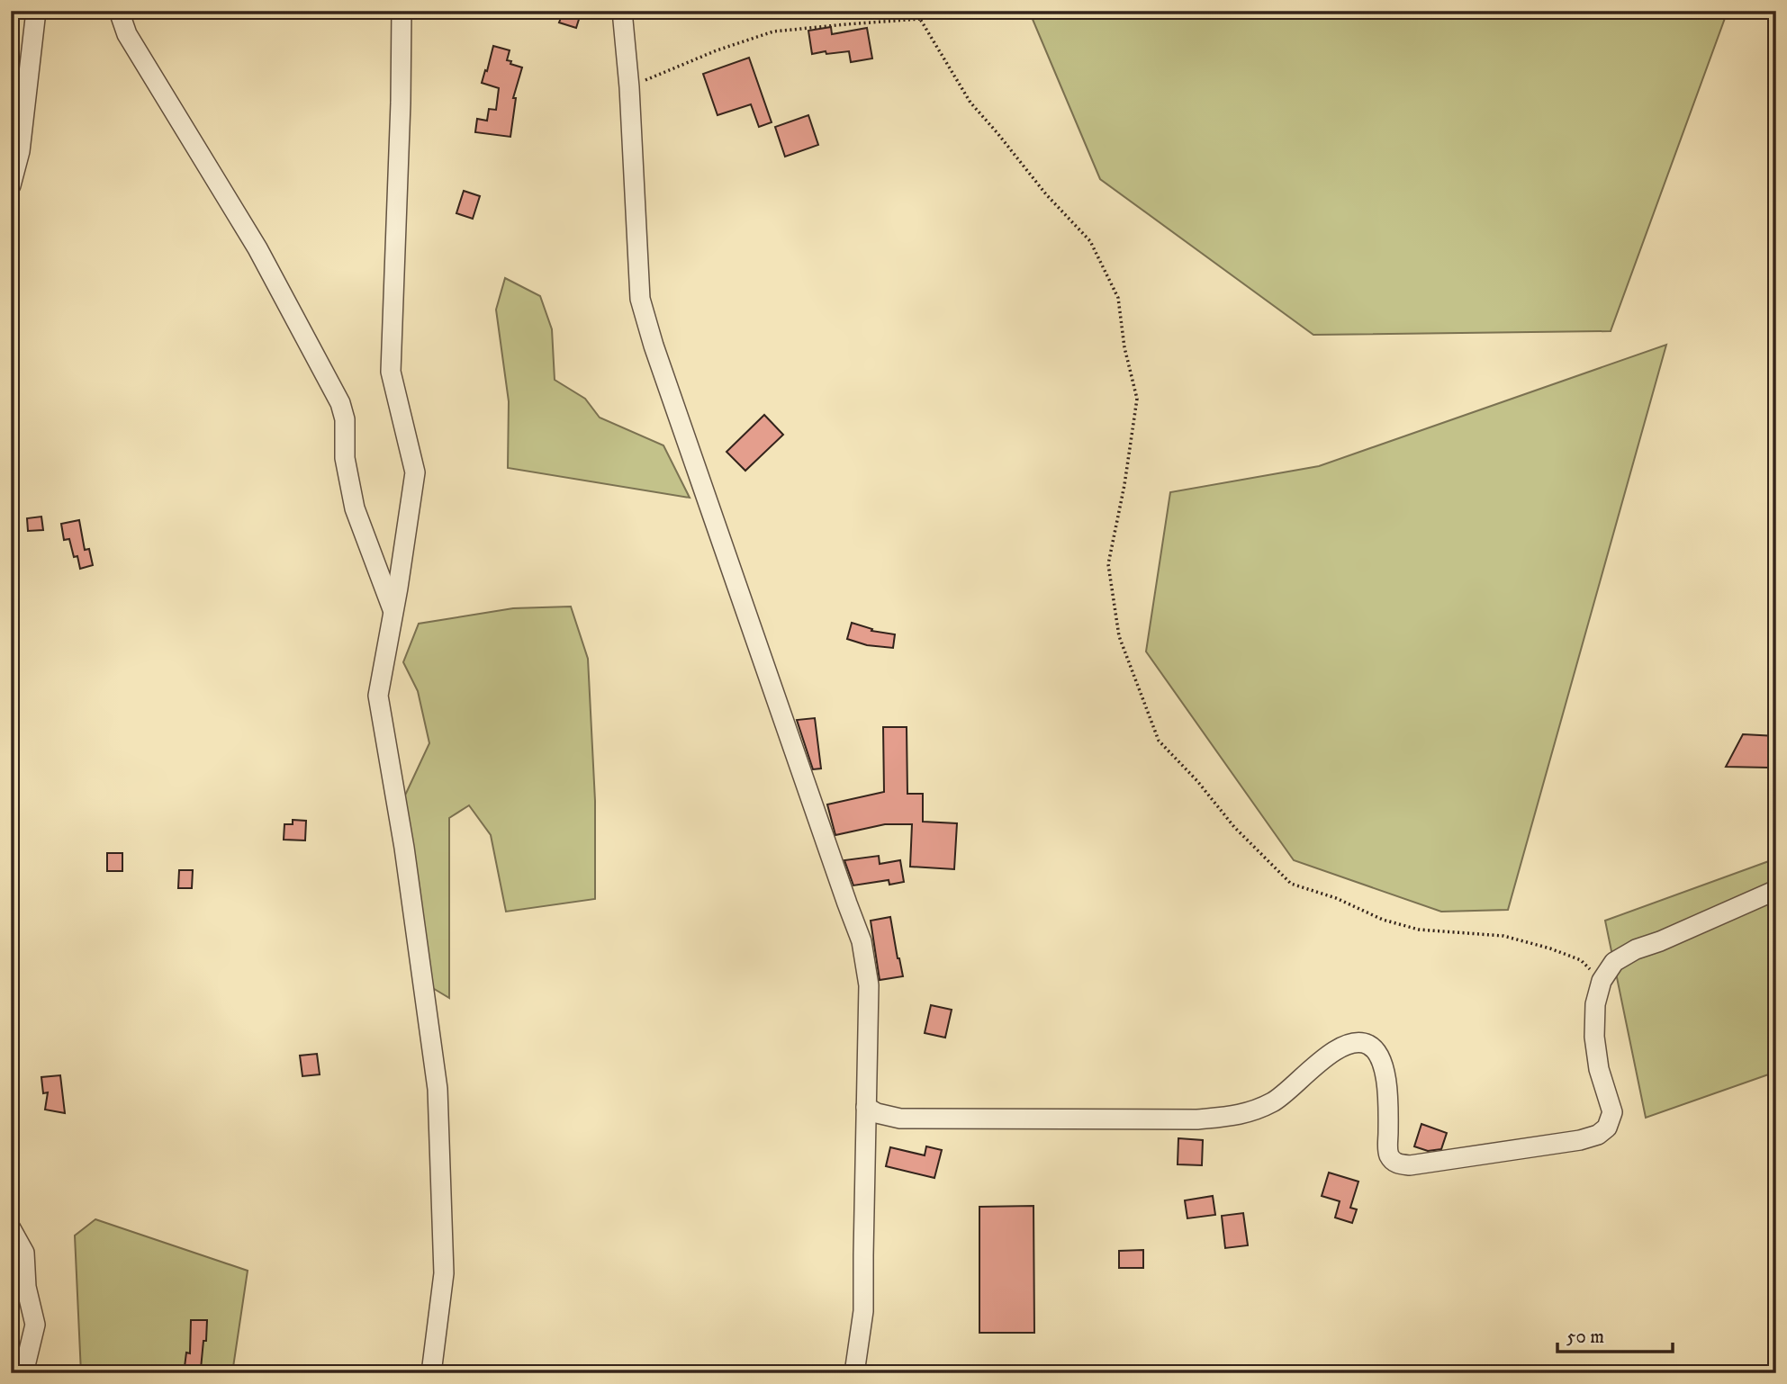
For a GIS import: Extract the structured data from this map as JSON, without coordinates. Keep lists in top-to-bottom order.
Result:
{
  "scale_bar": "50 m"
}
